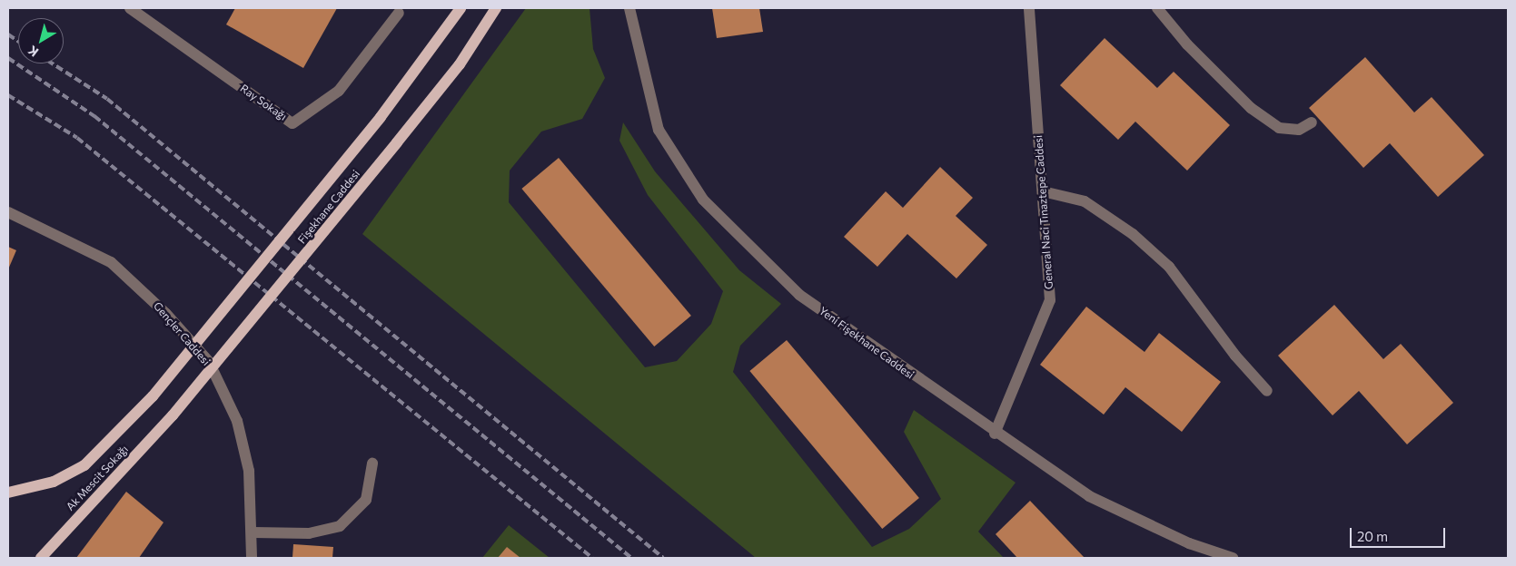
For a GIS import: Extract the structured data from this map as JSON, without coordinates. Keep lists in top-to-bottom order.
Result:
{
  "streets": {
    "main road": ["Fişekhane Caddesi", "Ak Mescit Sokağı"],
    "street": [
      "Ray Sokağı",
      "General Naci Tınaztepe Caddesi",
      "Gençler Caddesi",
      "Yeni Fişekhane Caddesi"
    ]
  },
  "crossings": [
    ["Fişekhane Caddesi", "Ak Mescit Sokağı"],
    ["General Naci Tınaztepe Caddesi", "Yeni Fişekhane Caddesi"]
  ],
  "scale_bar": "20 m",
  "north": "bottom left"
}
